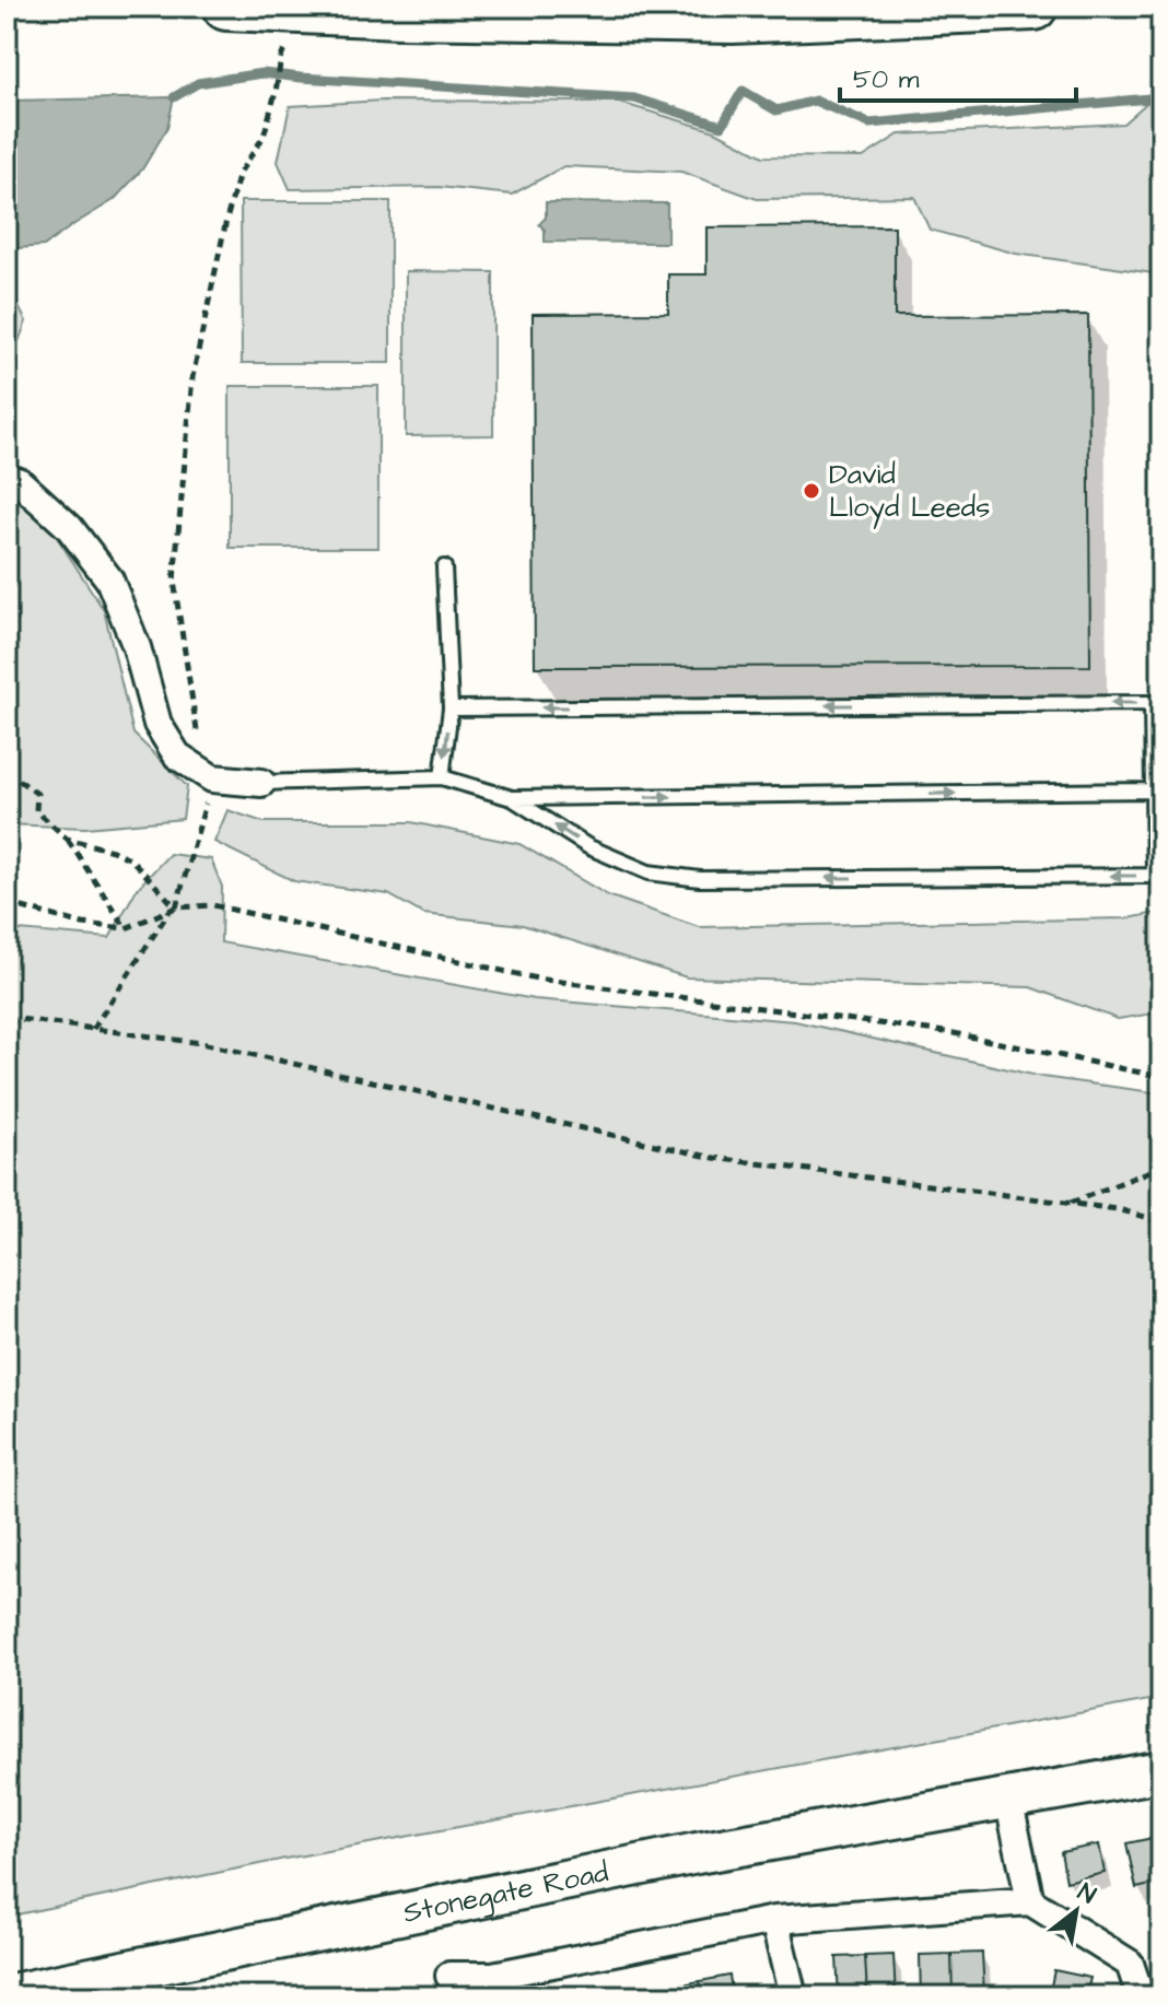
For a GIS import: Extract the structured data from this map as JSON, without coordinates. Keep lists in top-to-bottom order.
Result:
{
  "streets": {
    "main road": ["Stonegate Road"]
  },
  "places": ["David Lloyd Leeds"],
  "scale_bar": "50 m",
  "north": "top right"
}
